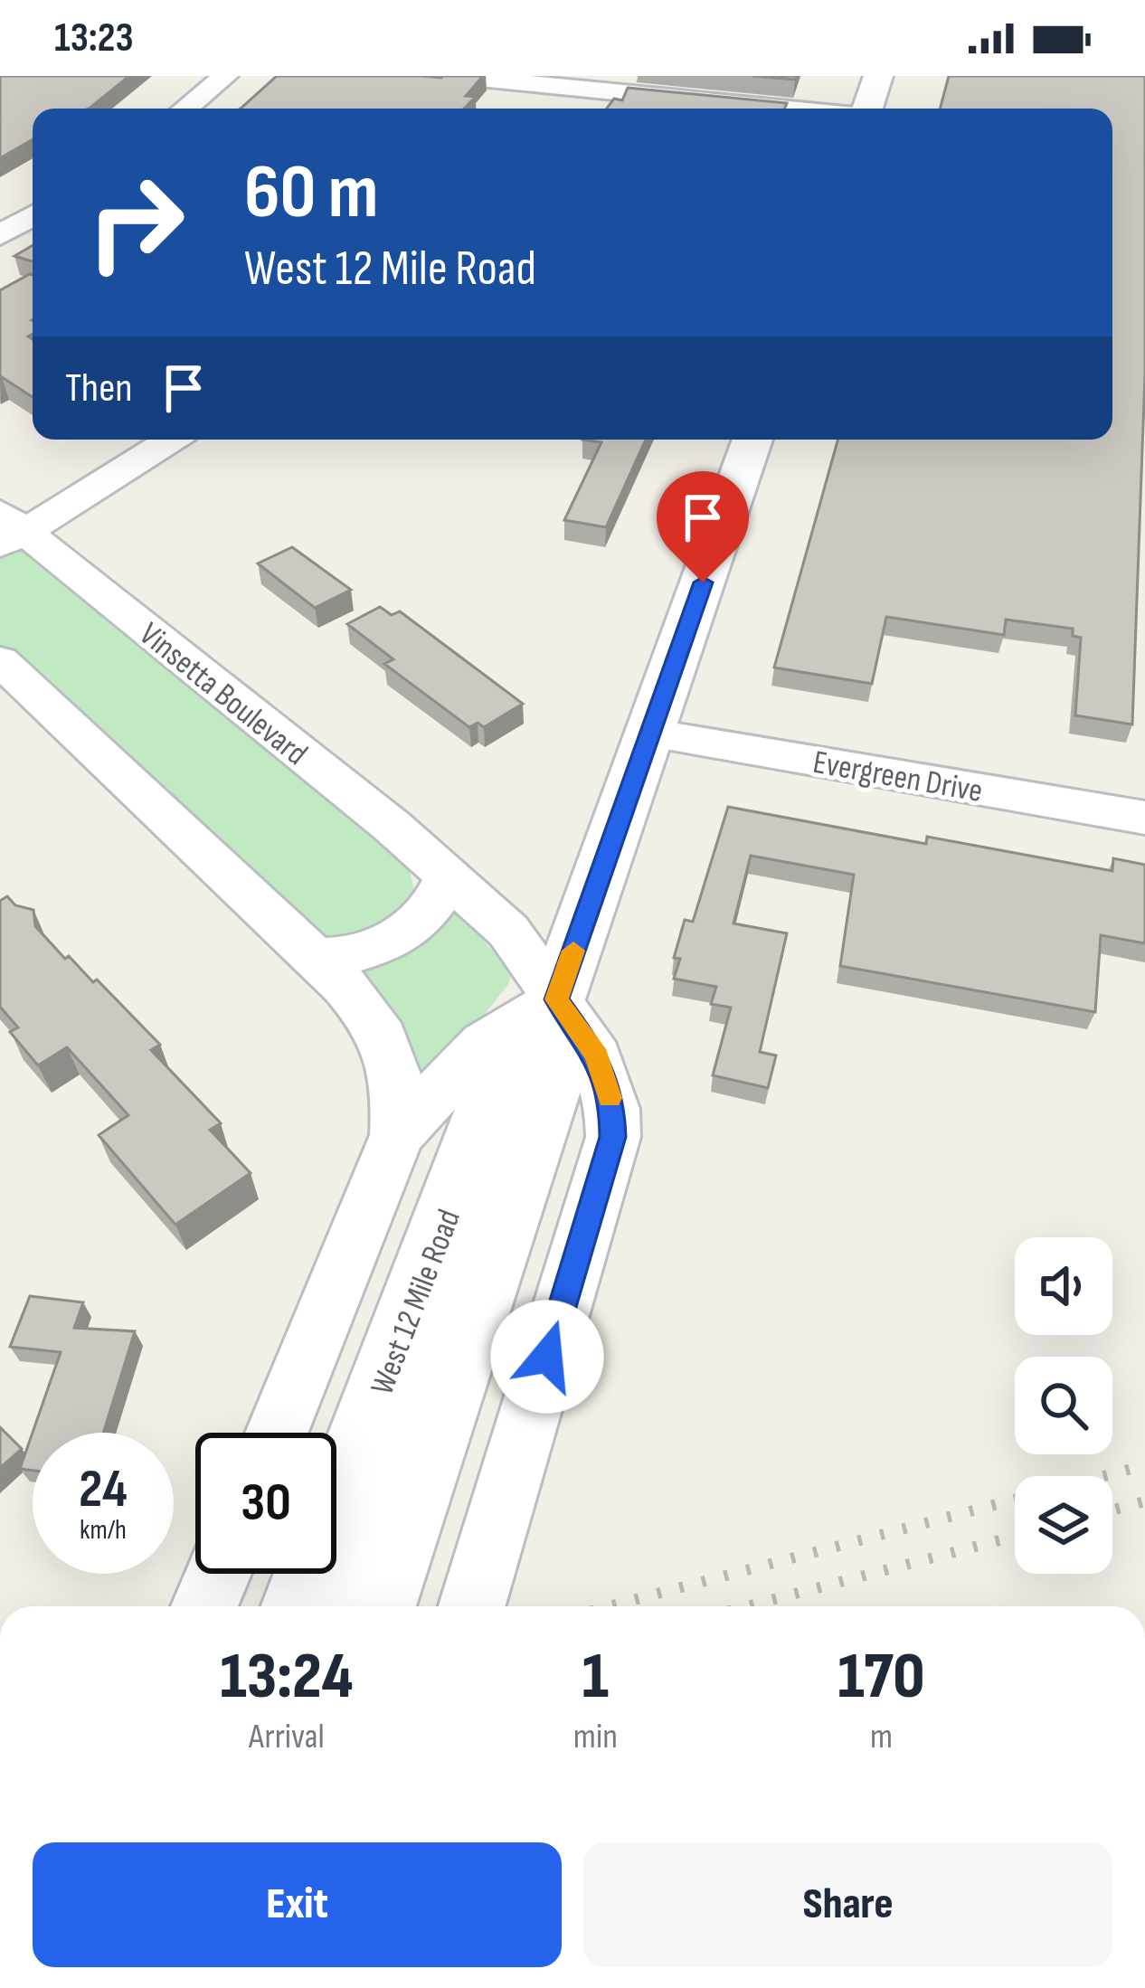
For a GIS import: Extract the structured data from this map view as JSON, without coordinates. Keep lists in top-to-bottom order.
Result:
{
  "streets": {
    "main road": ["West 12 Mile Road"],
    "street": ["Vinsetta Boulevard", "Evergreen Drive"]
  },
  "crossings": [
    ["Vinsetta Boulevard", "West 12 Mile Road"],
    ["Evergreen Drive", "West 12 Mile Road"]
  ],
  "page": {
    "status": "13:23",
    "turn": ["60 m", "West 12 Mile Road"],
    "then": "Then",
    "speed": "24 km/h",
    "limit": "30",
    "eta": [
      "13:24",
      "Arrival",
      "1",
      "min",
      "170",
      "m"
    ],
    "buttons": ["Exit", "Share"]
  }
}
